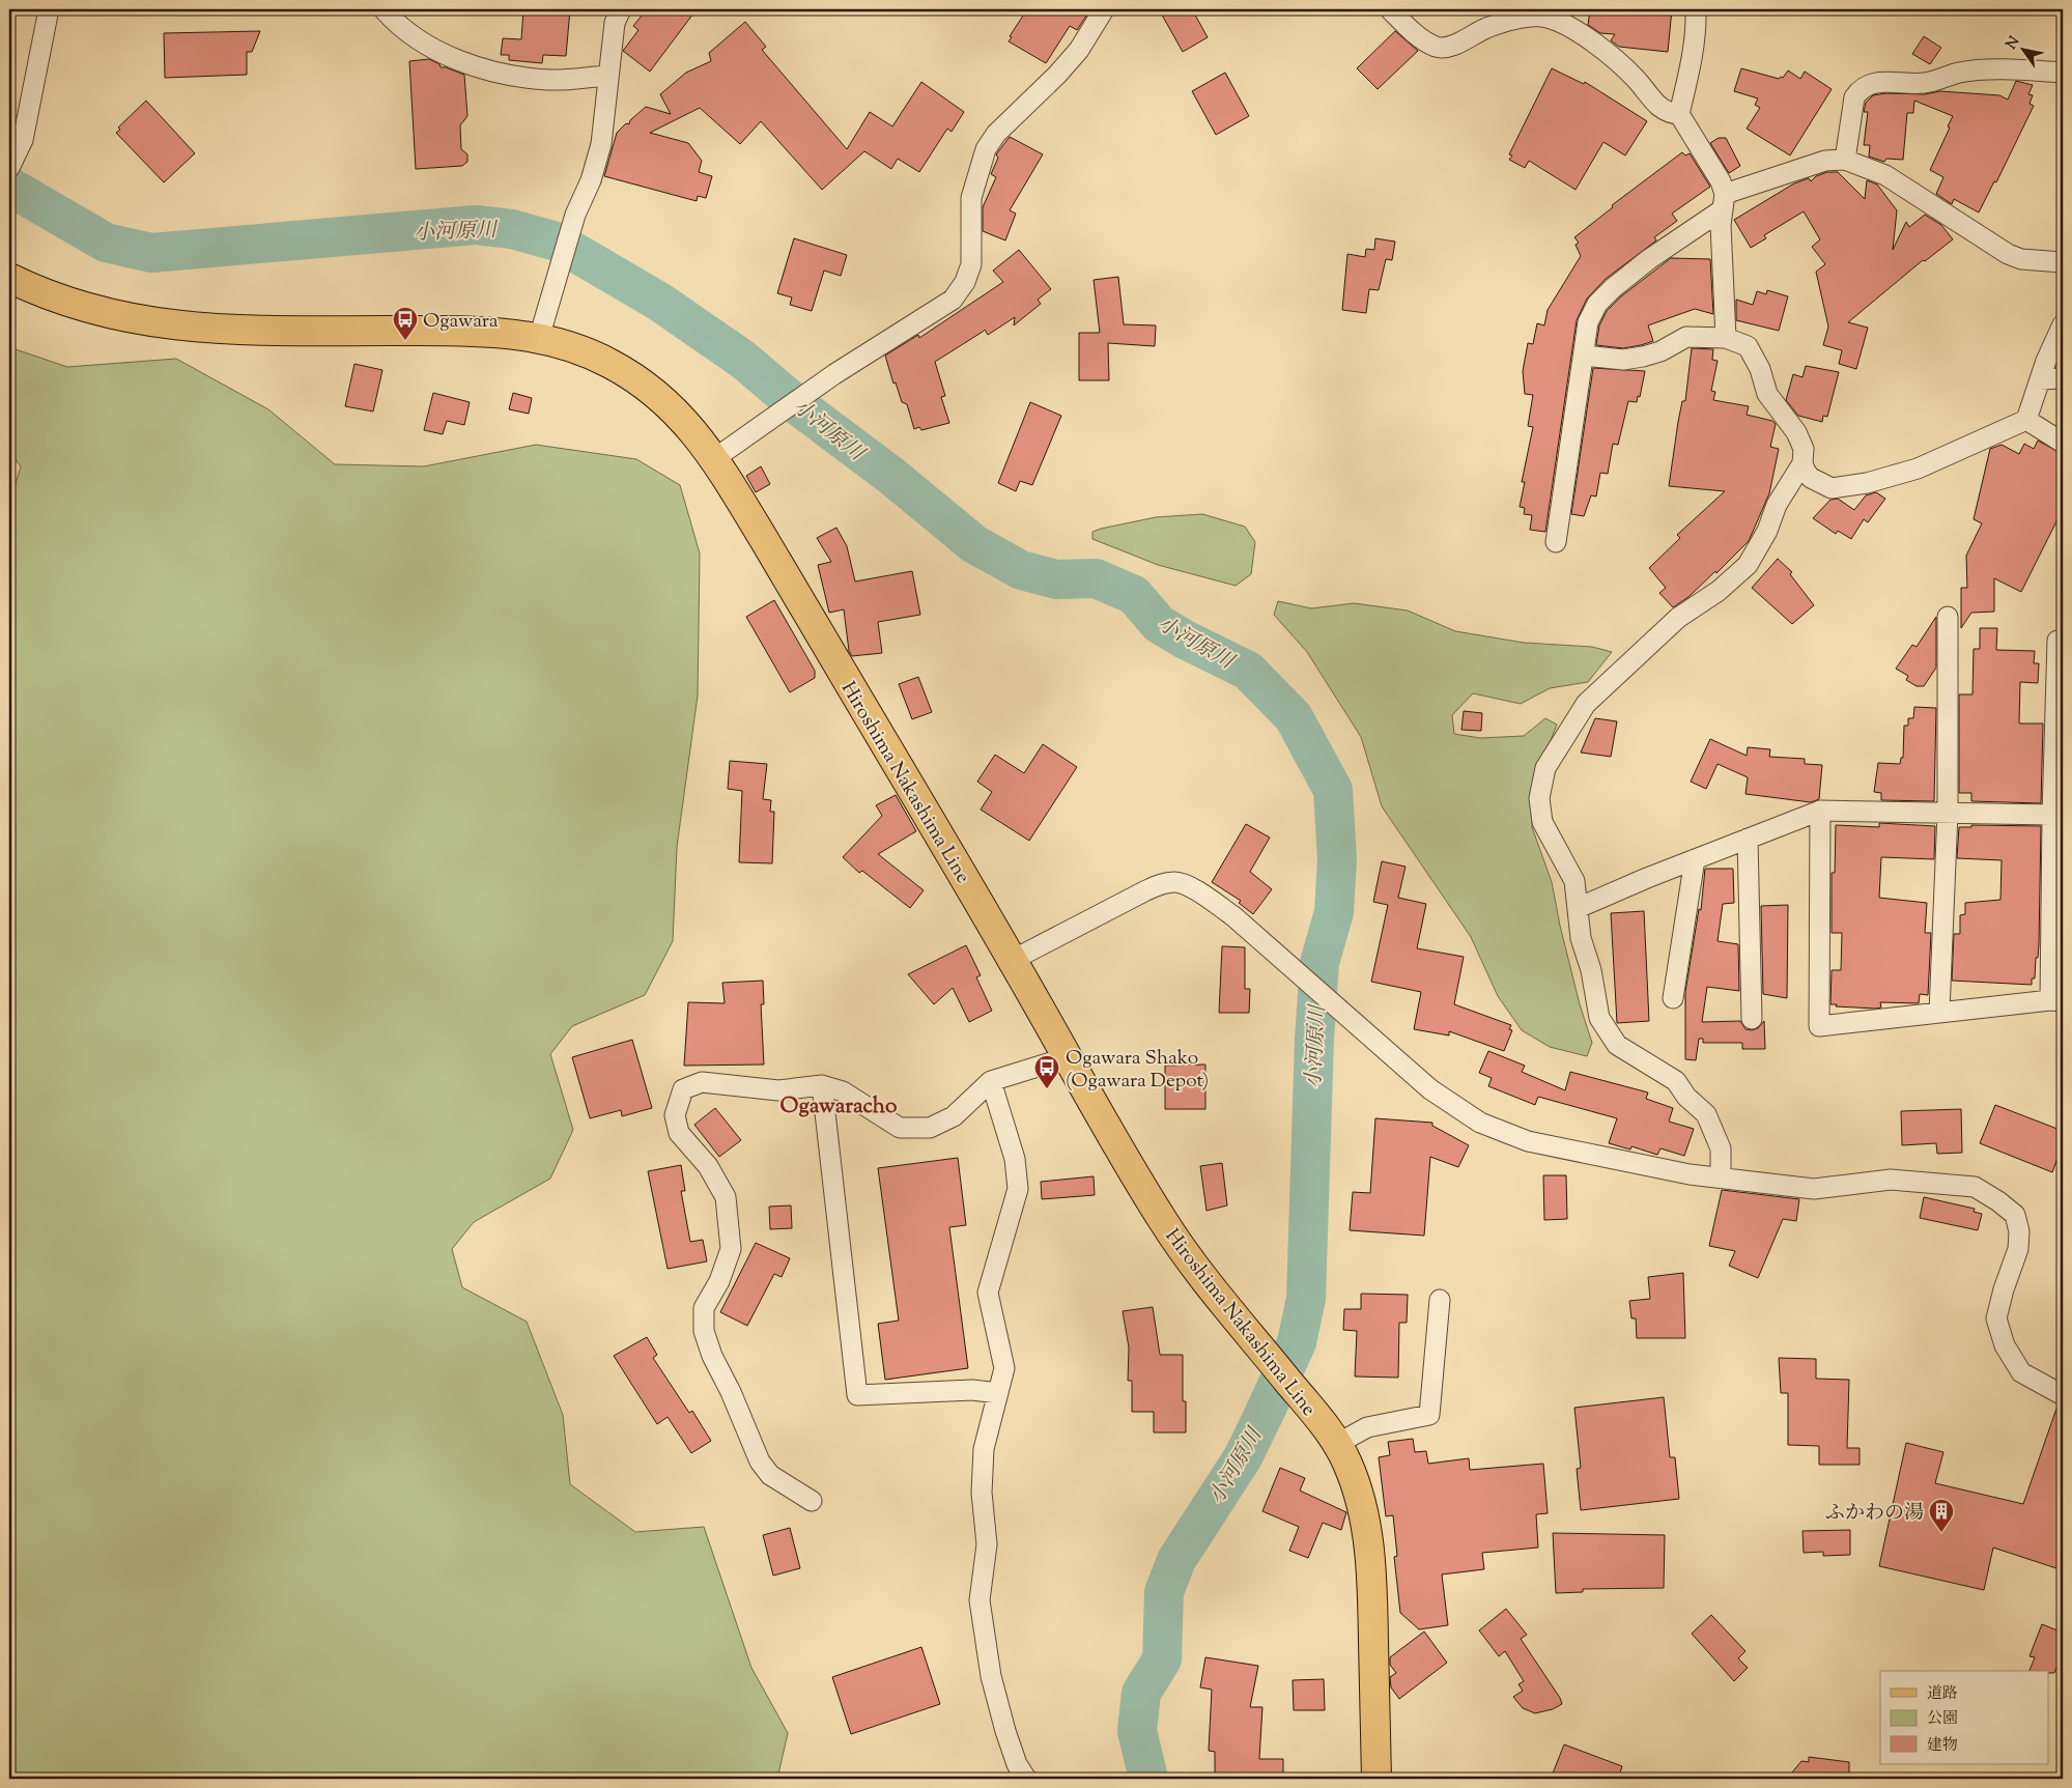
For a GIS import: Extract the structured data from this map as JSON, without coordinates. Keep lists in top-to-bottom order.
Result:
{
  "streets": {
    "main road": ["Hiroshima Nakashima Line"]
  },
  "districts": ["Ogawaracho"],
  "water": ["小河原川"],
  "places": {
    "bus stop": ["Ogawara", "Ogawara Shako (Ogawara Depot)"],
    "building": ["ふかわの湯"]
  },
  "legend": ["道路", "公園", "建物"],
  "north": "top left"
}
